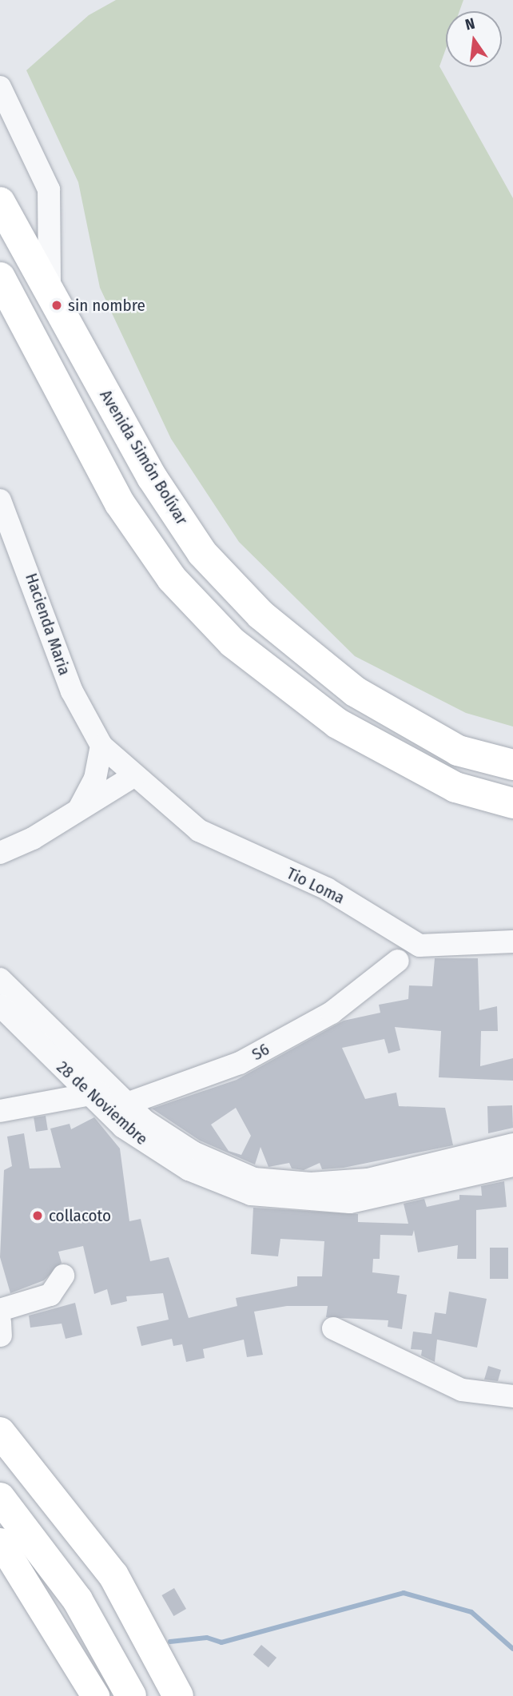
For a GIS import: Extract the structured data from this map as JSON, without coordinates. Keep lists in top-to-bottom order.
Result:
{
  "streets": {
    "highway": ["Avenida Simón Bolívar"],
    "street": [
      "Hacienda Maria",
      "Tio Loma",
      "S6",
      "28 de Noviembre"
    ]
  },
  "crossings": [
    ["Hacienda Maria", "Tio Loma"],
    ["S6", "28 de Noviembre"]
  ],
  "places": ["sin nombre", "collacoto"],
  "north": "top"
}
